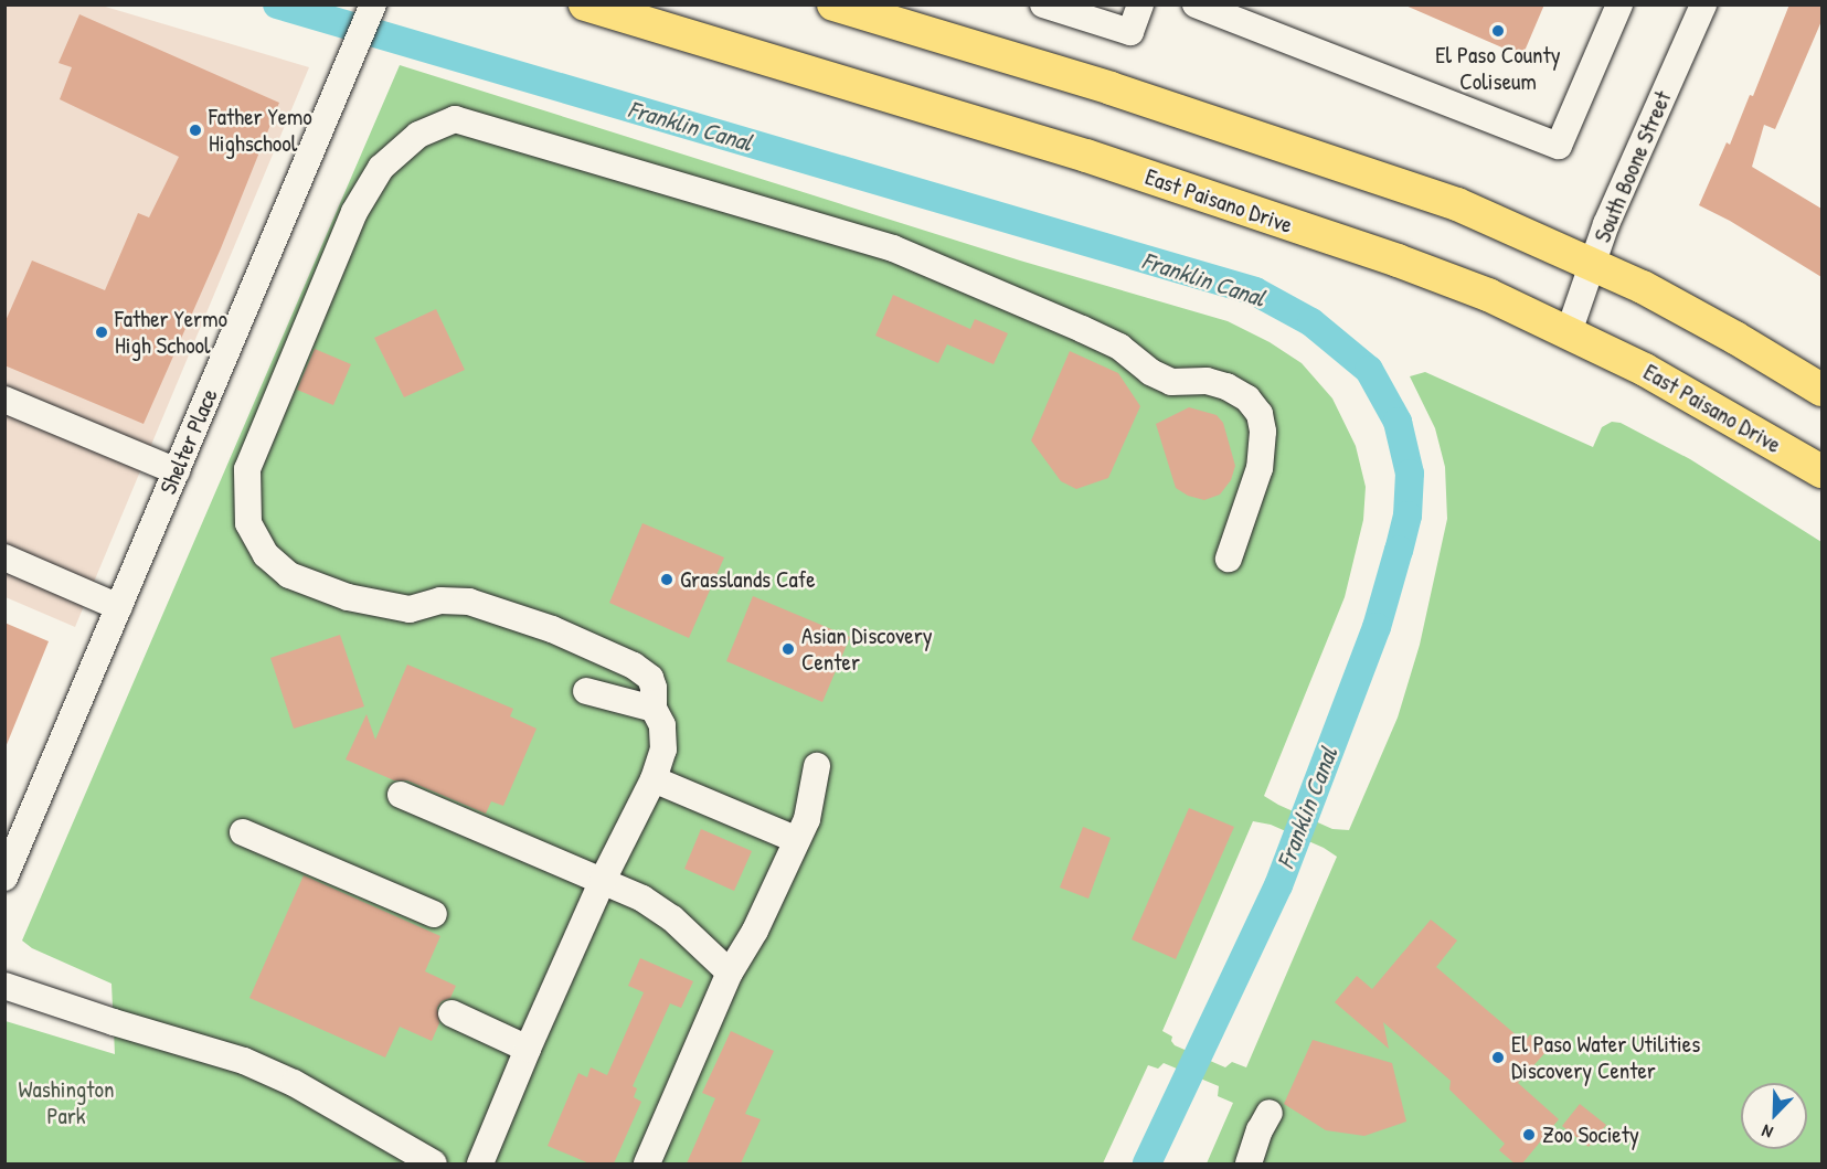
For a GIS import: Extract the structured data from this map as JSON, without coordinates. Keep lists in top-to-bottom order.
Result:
{
  "streets": {
    "main road": ["East Paisano Drive"],
    "street": ["South Boone Street", "Shelter Place"]
  },
  "crossings": [
    ["South Boone Street", "East Paisano Drive"]
  ],
  "water": ["Franklin Canal"],
  "parks": ["Washington Park"],
  "places": [
    "El Paso County Coliseum",
    "Father Yemo Highschool",
    "Father Yermo High School",
    "Grasslands Cafe",
    "Asian Discovery Center",
    "El Paso Water Utilities Discovery Center",
    "Zoo Society"
  ],
  "north": "bottom left"
}
